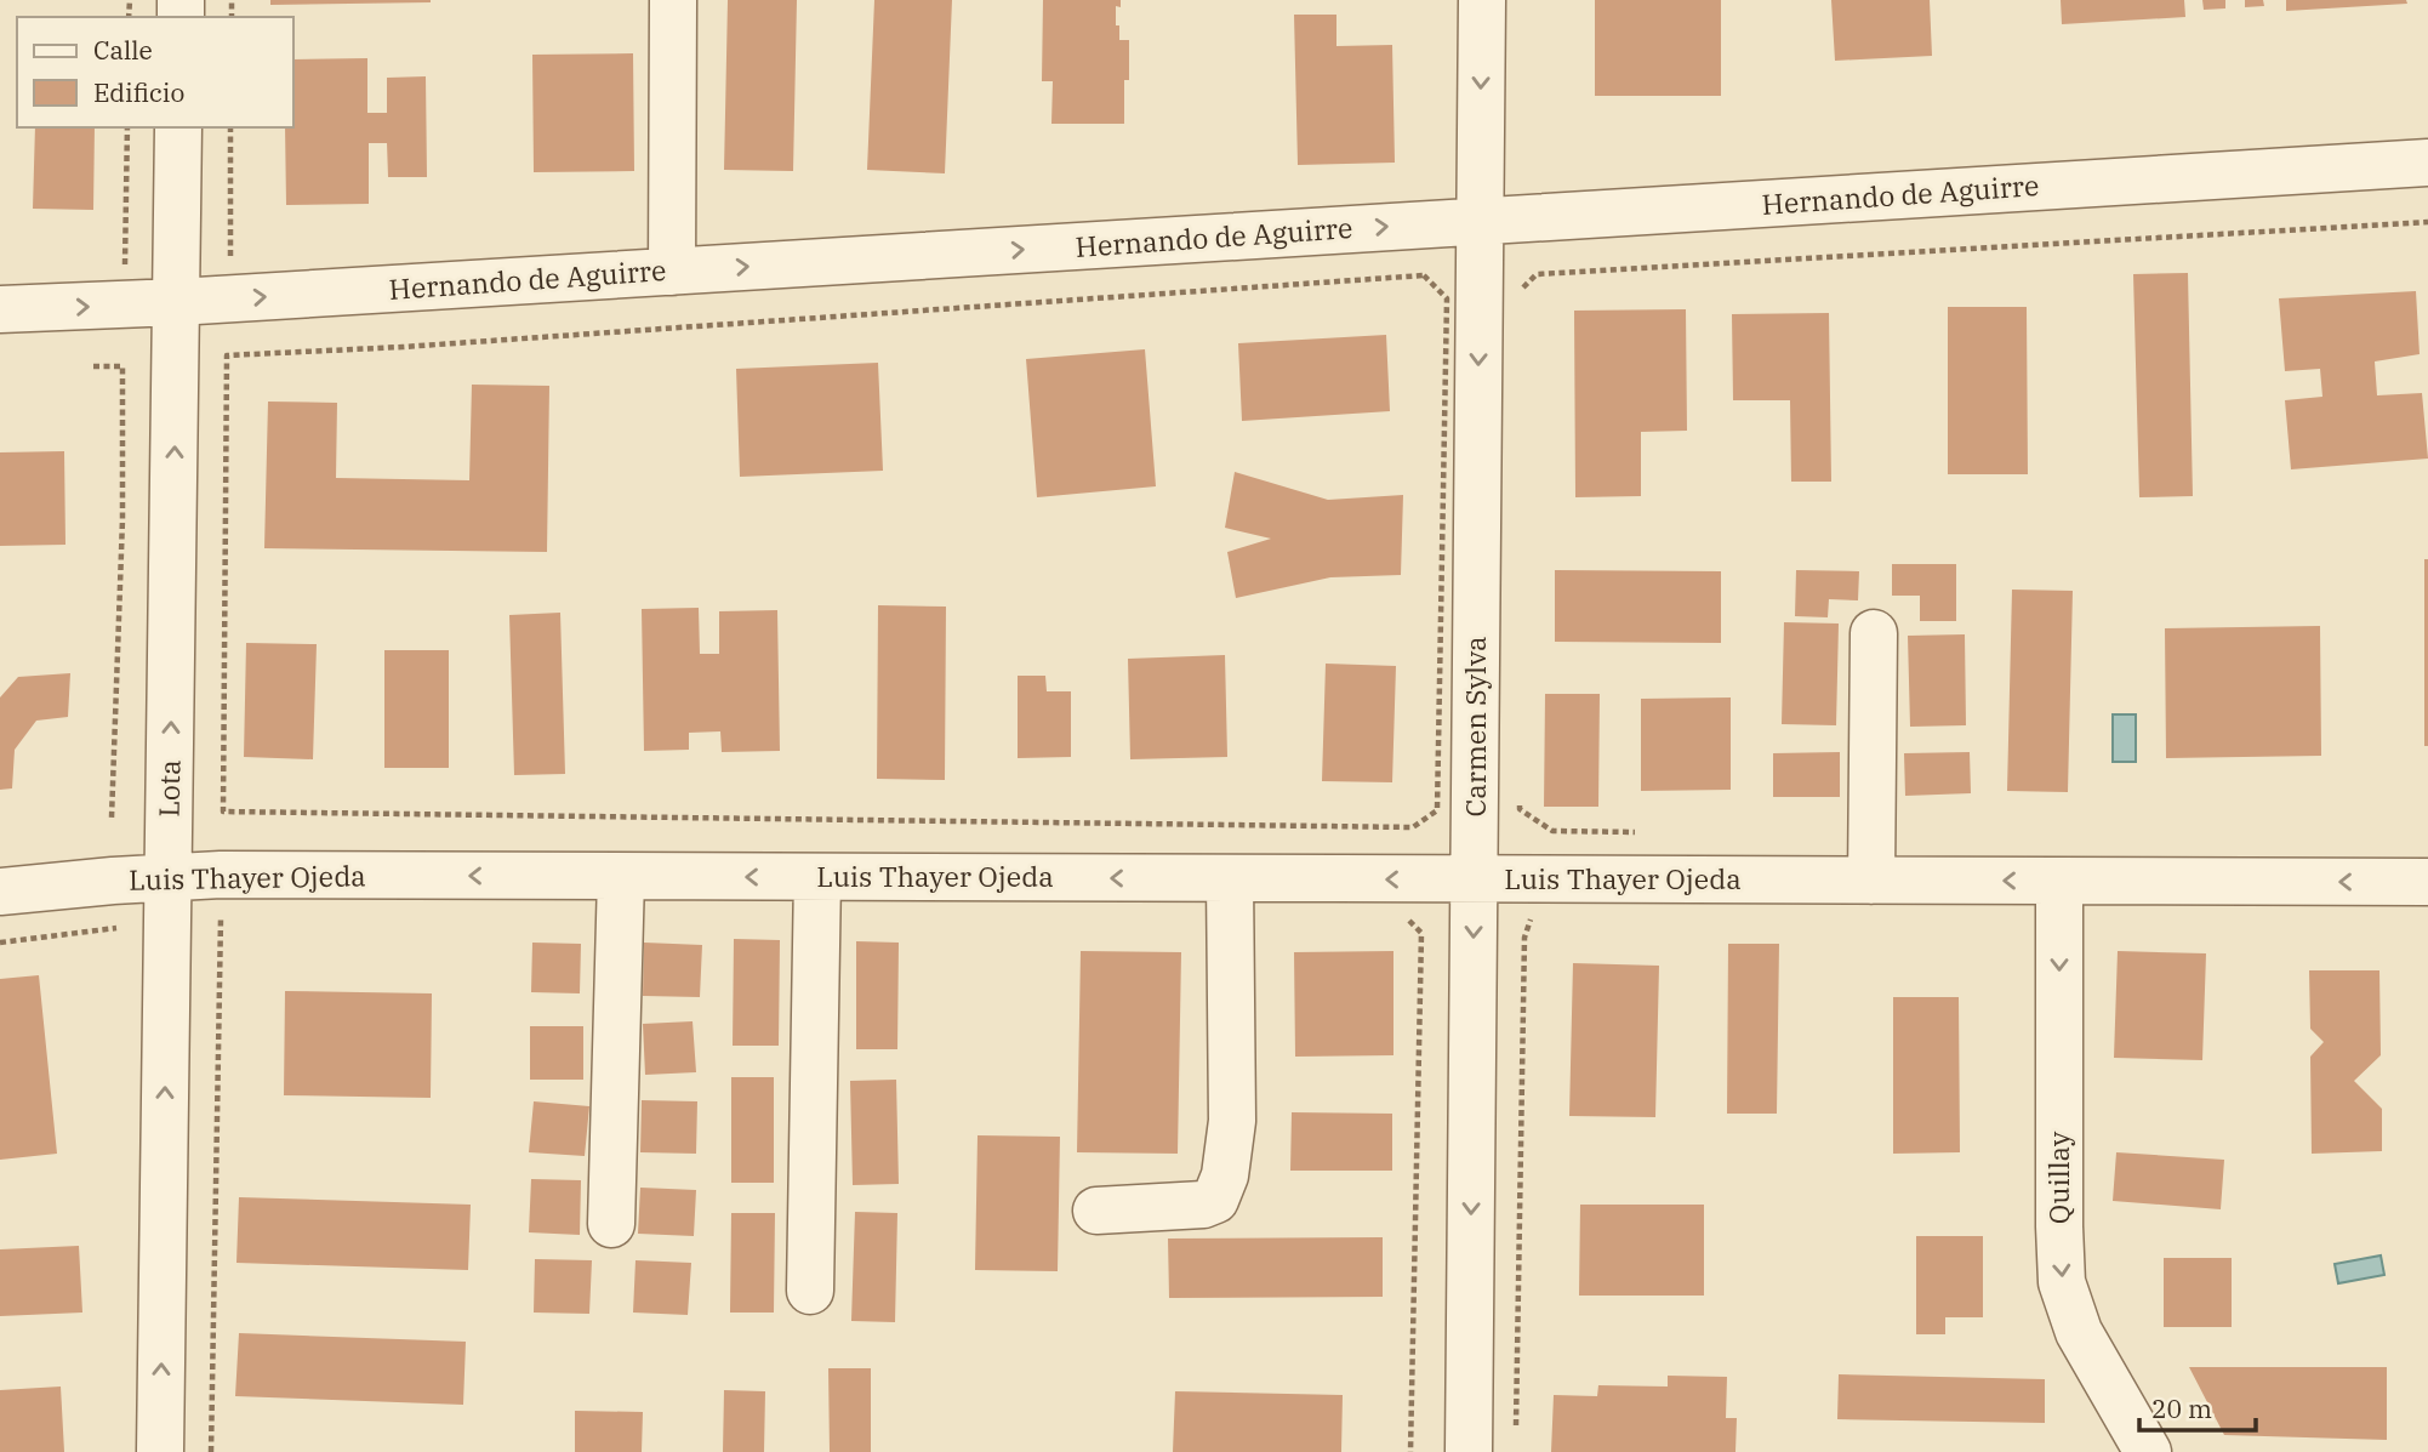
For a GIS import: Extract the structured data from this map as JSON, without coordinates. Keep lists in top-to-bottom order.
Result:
{
  "streets": {
    "street": [
      "Hernando de Aguirre",
      "Carmen Sylva",
      "Lota",
      "Luis Thayer Ojeda",
      "Quillay"
    ]
  },
  "crossings": [
    ["Hernando de Aguirre", "Carmen Sylva"],
    ["Hernando de Aguirre", "Lota"],
    ["Carmen Sylva", "Luis Thayer Ojeda"],
    ["Lota", "Luis Thayer Ojeda"],
    ["Luis Thayer Ojeda", "Quillay"]
  ],
  "one_way": [
    "Hernando de Aguirre",
    "Carmen Sylva",
    "Lota",
    "Luis Thayer Ojeda",
    "Quillay"
  ],
  "legend": ["Calle", "Edificio"],
  "scale_bar": "20 m"
}
